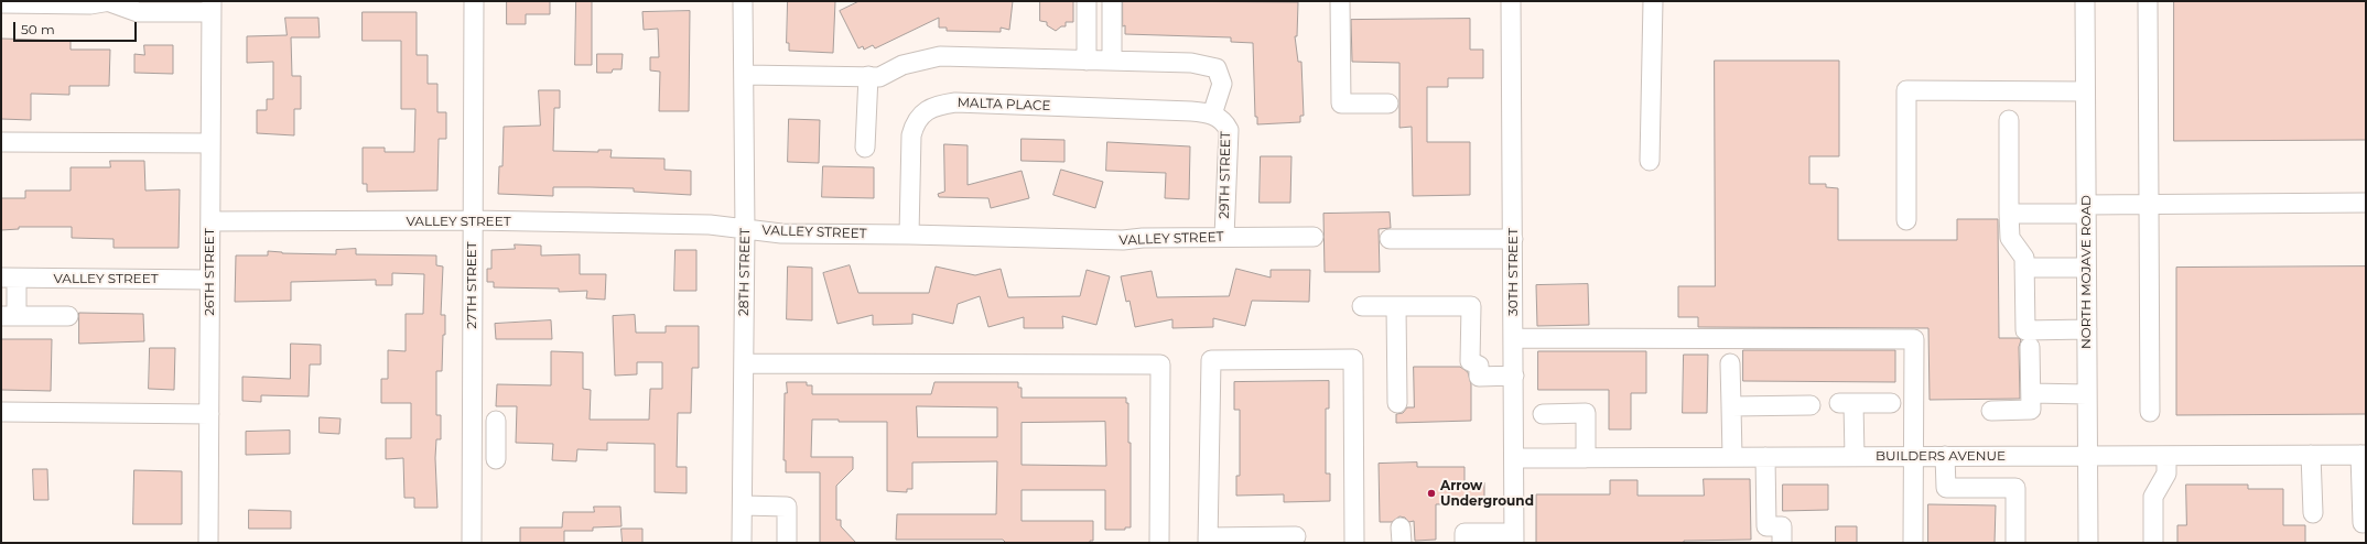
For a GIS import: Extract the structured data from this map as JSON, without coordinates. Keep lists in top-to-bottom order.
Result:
{
  "streets": {
    "street": [
      "MALTA PLACE",
      "29TH STREET",
      "VALLEY STREET",
      "26TH STREET",
      "28TH STREET",
      "30TH STREET",
      "NORTH MOJAVE ROAD",
      "27TH STREET",
      "BUILDERS AVENUE"
    ]
  },
  "crossings": [
    ["MALTA PLACE", "29TH STREET"],
    ["MALTA PLACE", "VALLEY STREET"],
    ["29TH STREET", "VALLEY STREET"],
    ["29TH STREET", "28TH STREET"],
    ["VALLEY STREET", "26TH STREET"],
    ["VALLEY STREET", "28TH STREET"],
    ["VALLEY STREET", "27TH STREET"],
    ["30TH STREET", "BUILDERS AVENUE"],
    ["NORTH MOJAVE ROAD", "BUILDERS AVENUE"]
  ],
  "places": ["Arrow Underground"],
  "scale_bar": "50 m"
}
